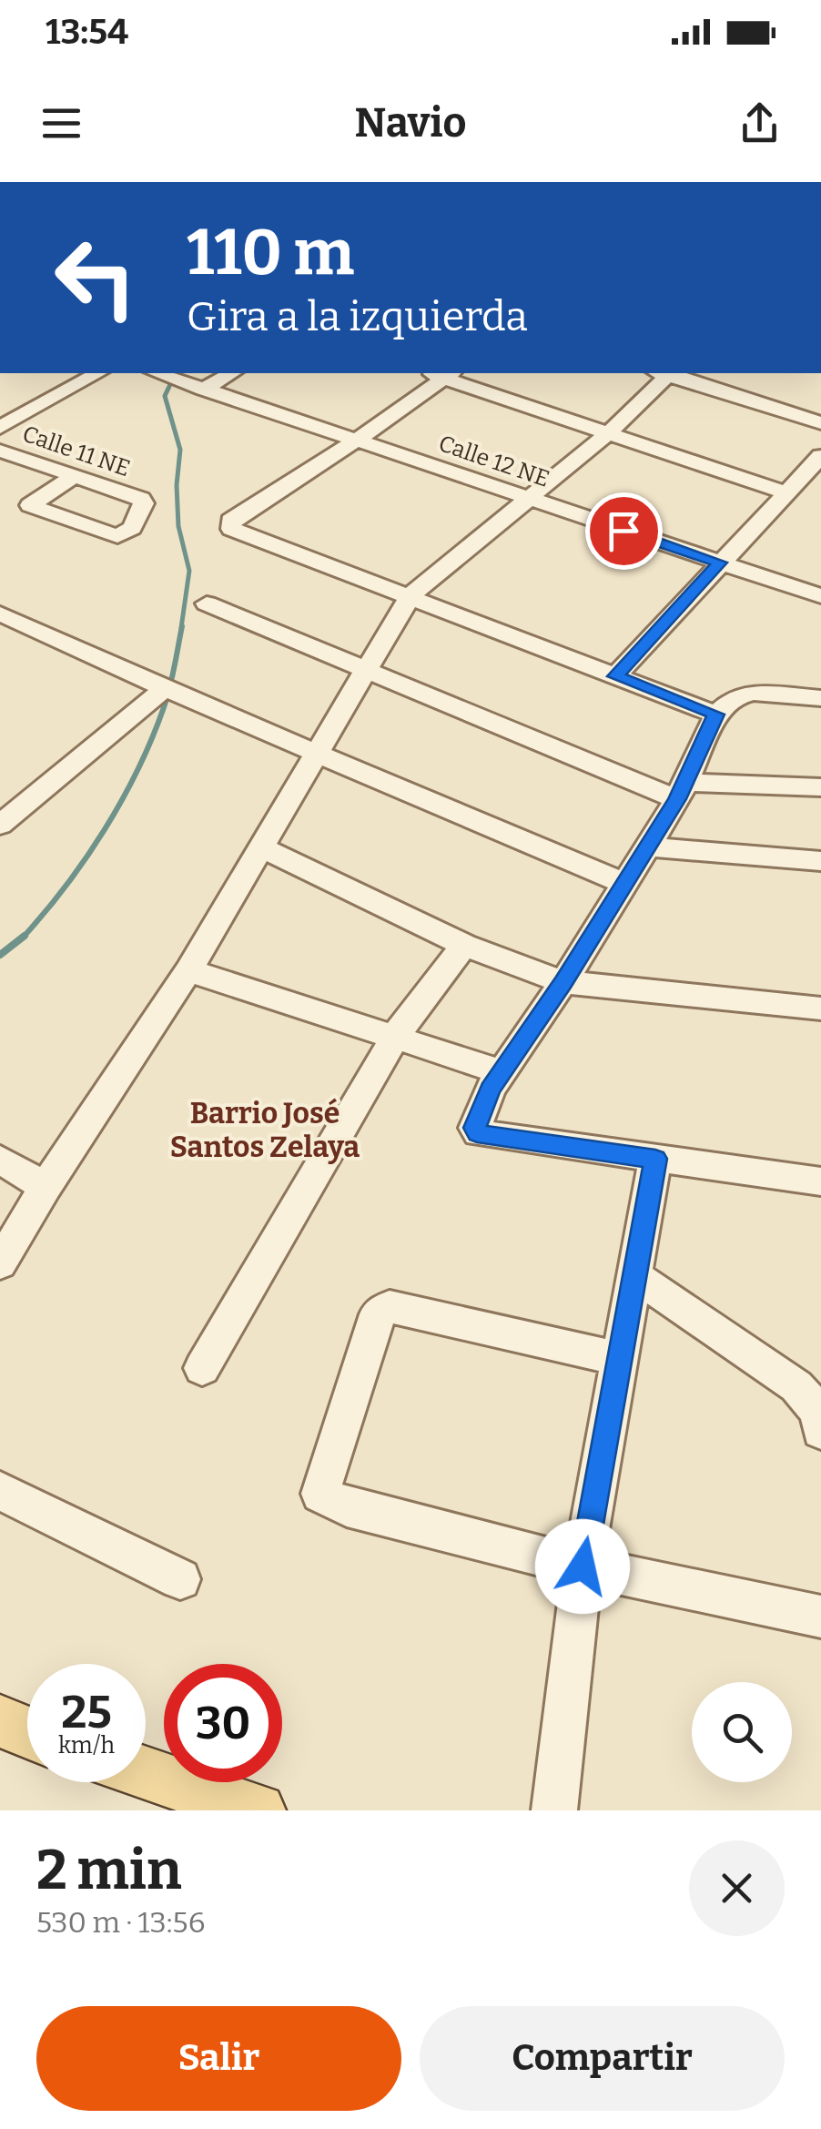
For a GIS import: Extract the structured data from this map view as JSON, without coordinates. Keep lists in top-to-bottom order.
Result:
{
  "streets": {
    "street": ["Calle 11 NE", "Calle 12 NE"]
  },
  "districts": ["Barrio José Santos Zelaya"],
  "page": {
    "status": "13:54",
    "header": "Navio",
    "turn": ["110 m", "Gira a la izquierda"],
    "speed": "25 km/h",
    "limit": "30",
    "heading": ["2 min", "530 m · 13:56"],
    "buttons": ["Salir", "Compartir"]
  }
}
